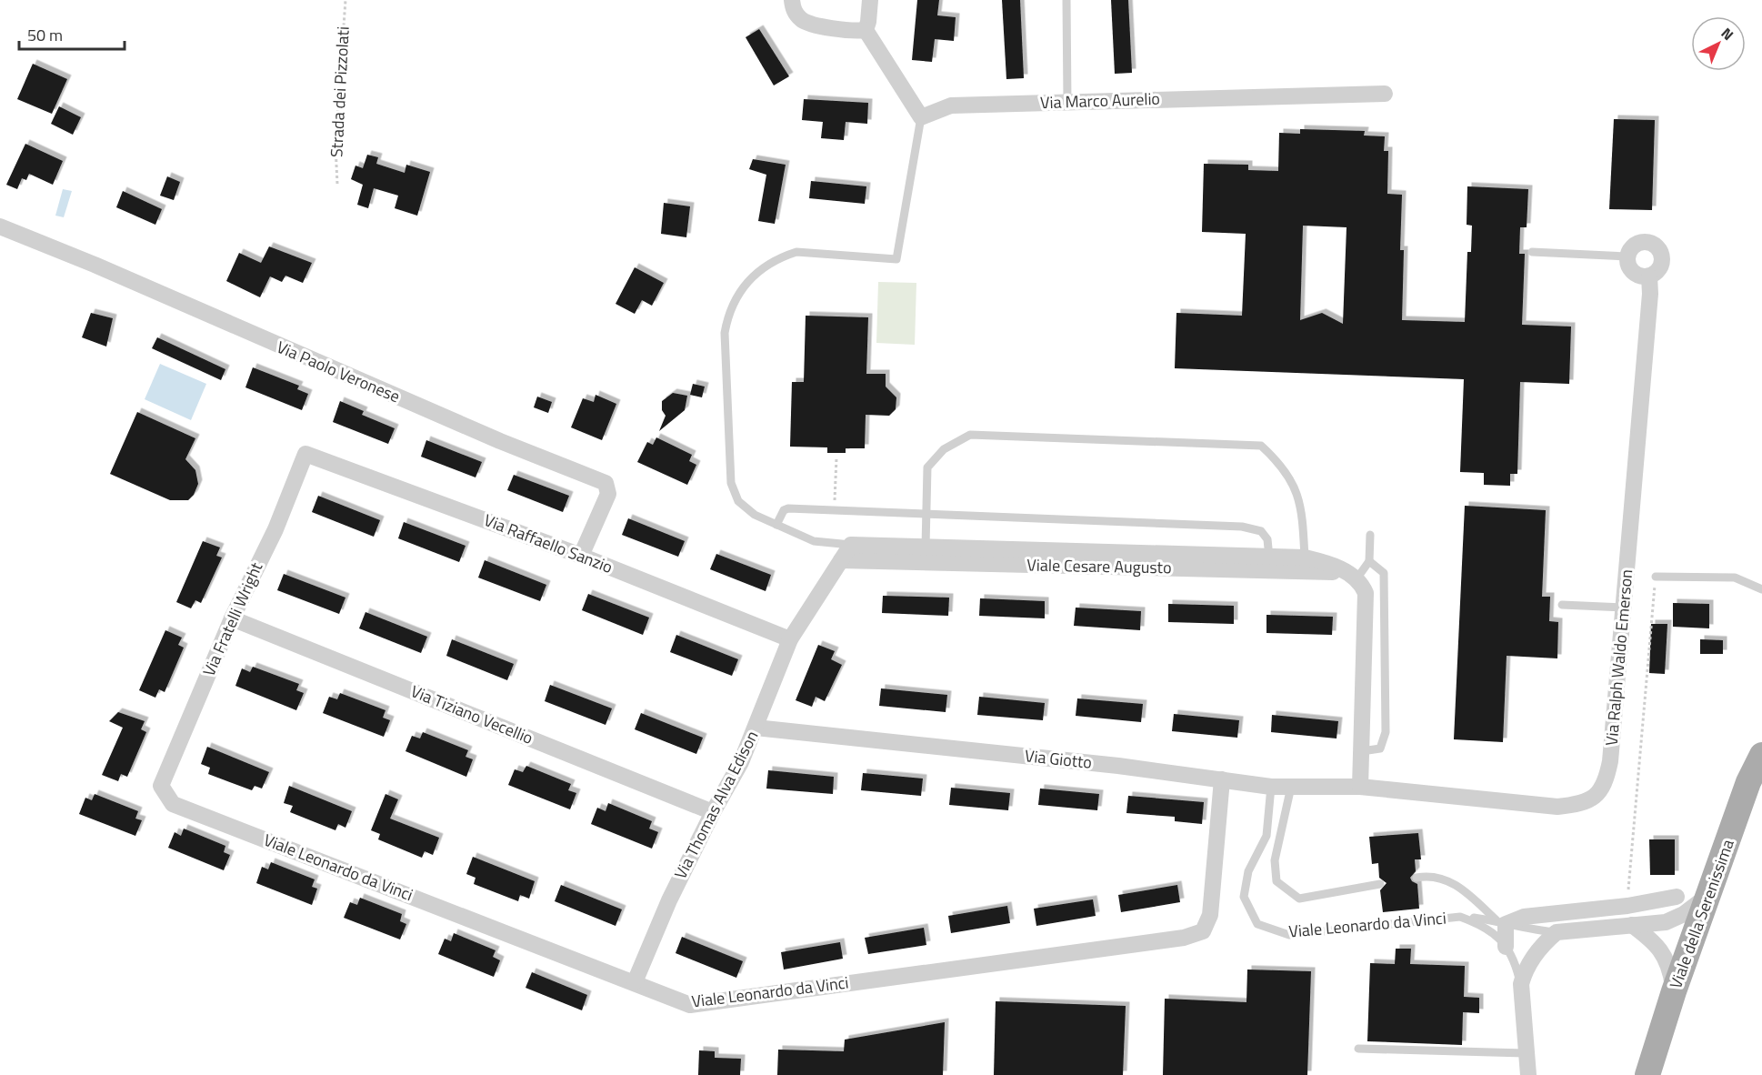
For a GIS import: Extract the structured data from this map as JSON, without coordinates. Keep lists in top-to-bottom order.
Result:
{
  "streets": {
    "main road": ["Viale della Serenissima"],
    "street": [
      "Via Marco Aurelio",
      "Via Paolo Veronese",
      "Via Raffaello Sanzio",
      "Viale Cesare Augusto",
      "Via Fratelli Wright",
      "Via Ralph Waldo Emerson",
      "Via Tiziano Vecellio",
      "Via Giotto",
      "Via Thomas Alva Edison",
      "Viale Leonardo da Vinci"
    ],
    "path": ["Strada dei Pizzolati"]
  },
  "crossings": [
    ["Via Paolo Veronese", "Via Raffaello Sanzio"],
    ["Via Raffaello Sanzio", "Via Fratelli Wright"],
    ["Via Raffaello Sanzio", "Via Thomas Alva Edison"],
    ["Viale Cesare Augusto", "Via Thomas Alva Edison"],
    ["Via Fratelli Wright", "Via Tiziano Vecellio"],
    ["Via Fratelli Wright", "Viale Leonardo da Vinci"],
    ["Via Ralph Waldo Emerson", "Via Giotto"],
    ["Via Tiziano Vecellio", "Via Thomas Alva Edison"],
    ["Via Giotto", "Via Thomas Alva Edison"],
    ["Via Giotto", "Viale Leonardo da Vinci"],
    ["Via Thomas Alva Edison", "Viale Leonardo da Vinci"],
    ["Viale Leonardo da Vinci", "Viale della Serenissima"]
  ],
  "scale_bar": "50 m",
  "north": "top right"
}
